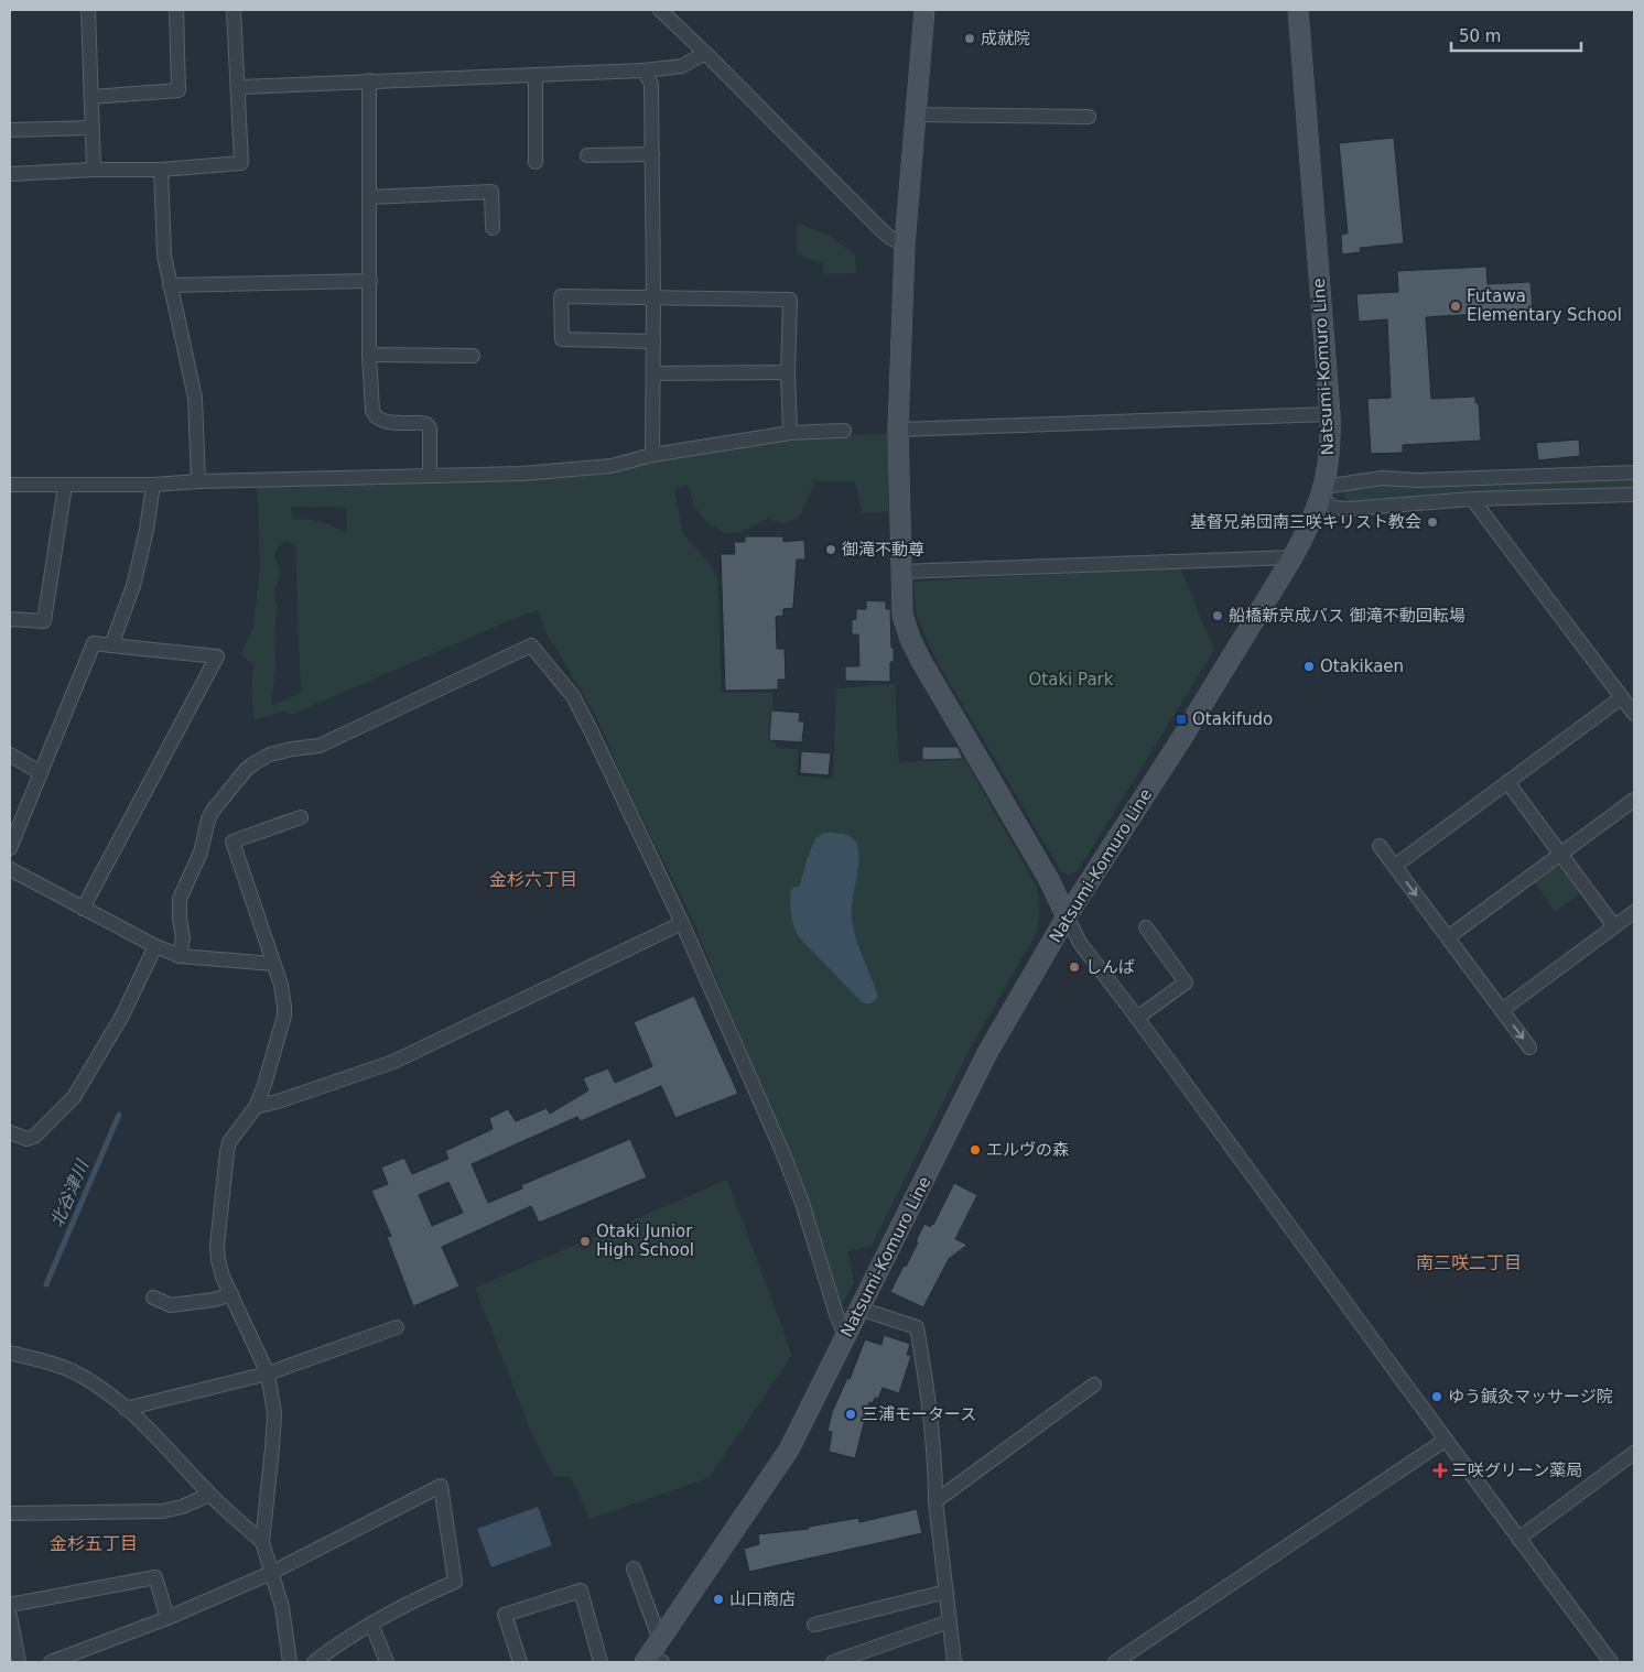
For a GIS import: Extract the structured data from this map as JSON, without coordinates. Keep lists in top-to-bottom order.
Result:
{
  "streets": {
    "main road": ["Natsumi-Komuro Line"]
  },
  "districts": ["金杉六丁目", "南三咲二丁目", "金杉五丁目"],
  "water": ["北谷津川"],
  "parks": ["Otaki Park"],
  "places": {
    "other": [
      "成就院",
      "Futawa Elementary School",
      "基督兄弟団南三咲キリスト教会",
      "御滝不動尊",
      "船橋新京成バス 御滝不動回転場",
      "Otakikaen",
      "しんば",
      "エルヴの森",
      "Otaki Junior High School",
      "ゆう鍼灸マッサージ院",
      "三浦モータース",
      "山口商店"
    ],
    "transit": ["Otakifudo"],
    "health": ["三咲グリーン薬局"]
  },
  "scale_bar": "50 m"
}
